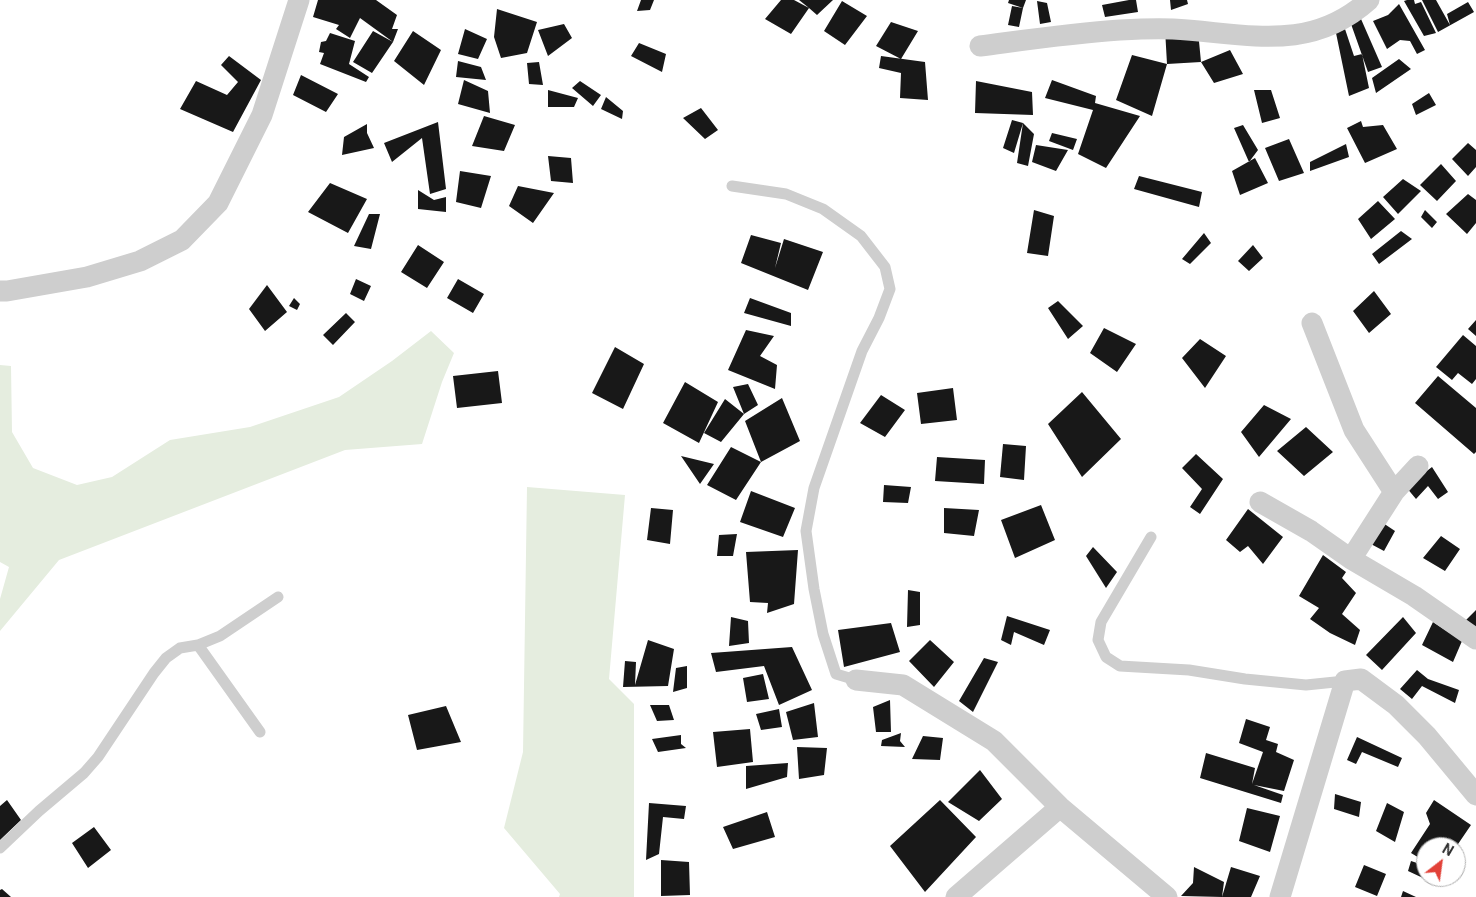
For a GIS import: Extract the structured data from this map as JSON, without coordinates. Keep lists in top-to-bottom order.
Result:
{
  "north": "top right"
}
